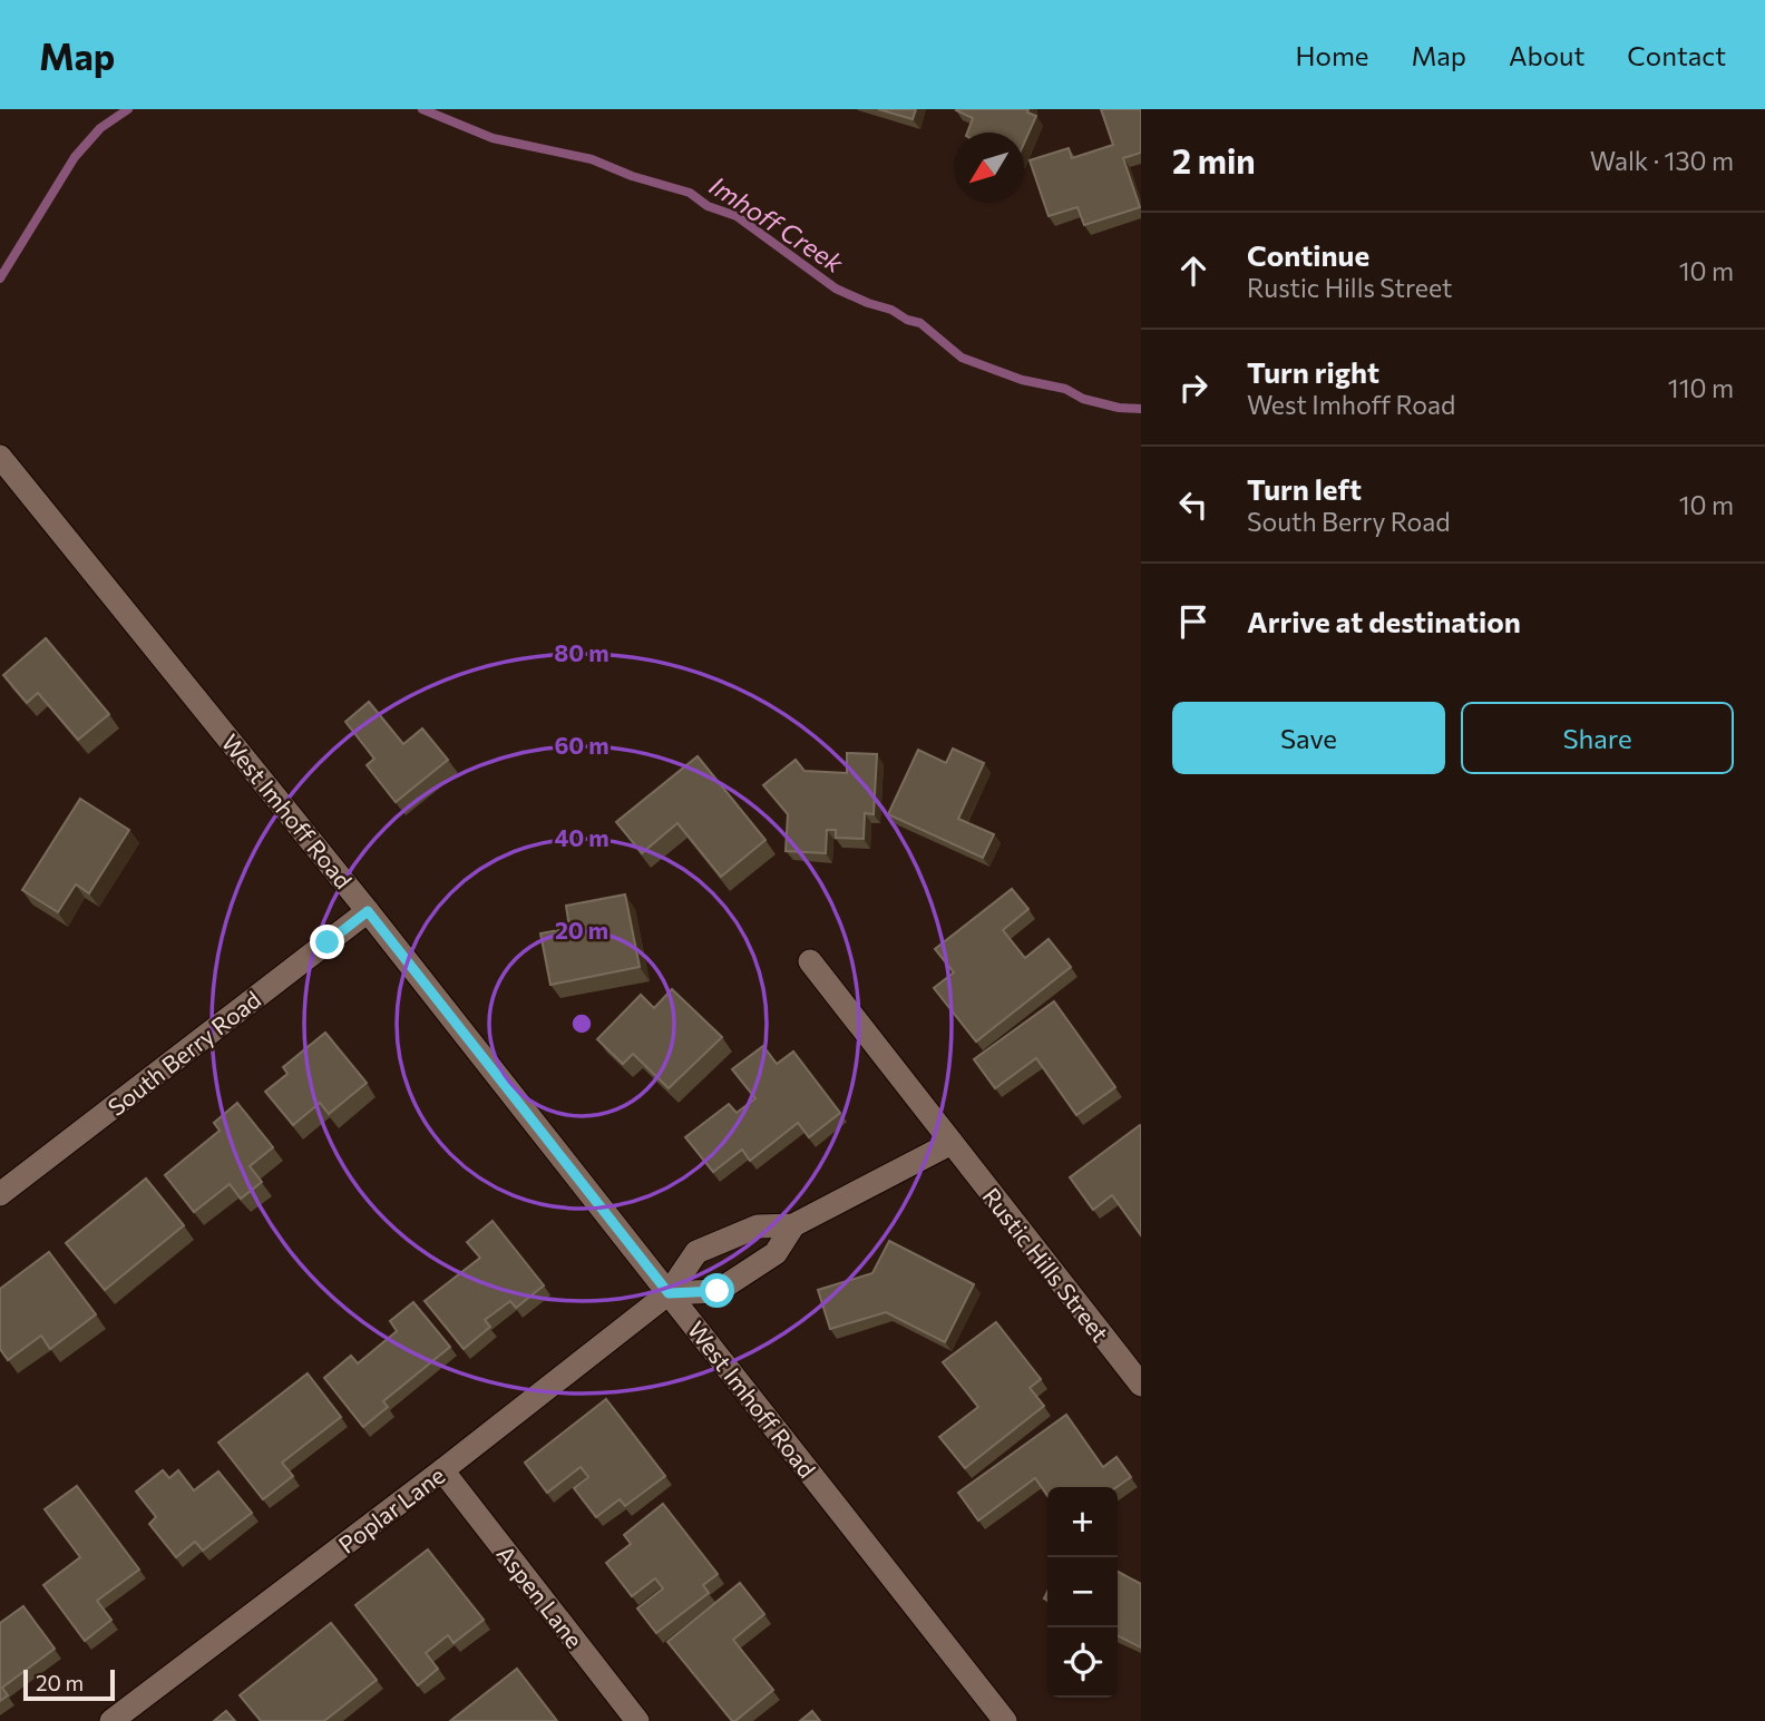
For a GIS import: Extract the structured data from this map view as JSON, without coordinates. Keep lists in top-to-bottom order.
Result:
{
  "streets": {
    "street": [
      "West Imhoff Road",
      "South Berry Road",
      "Rustic Hills Street",
      "Poplar Lane",
      "Aspen Lane"
    ]
  },
  "crossings": [
    ["West Imhoff Road", "South Berry Road"],
    ["West Imhoff Road", "Poplar Lane"],
    ["Poplar Lane", "Aspen Lane"]
  ],
  "water": ["Imhoff Creek"],
  "scale_bar": "20 m",
  "north": "bottom left",
  "page": {
    "header": "Map",
    "nav": [
      "Home",
      "Map",
      "About",
      "Contact"
    ],
    "heading": ["2 min", "Walk · 130 m"],
    "list": [
      ["Continue", "Rustic Hills Street", "10 m"],
      ["Turn right", "West Imhoff Road", "110 m"],
      ["Turn left", "South Berry Road", "10 m"],
      "Arrive at destination"
    ],
    "buttons": ["Save", "Share"],
    "map_buttons": ["+", "−"],
    "scale": "20 m"
  },
  "rings": [
    "80 m",
    "60 m",
    "40 m",
    "20 m"
  ]
}
